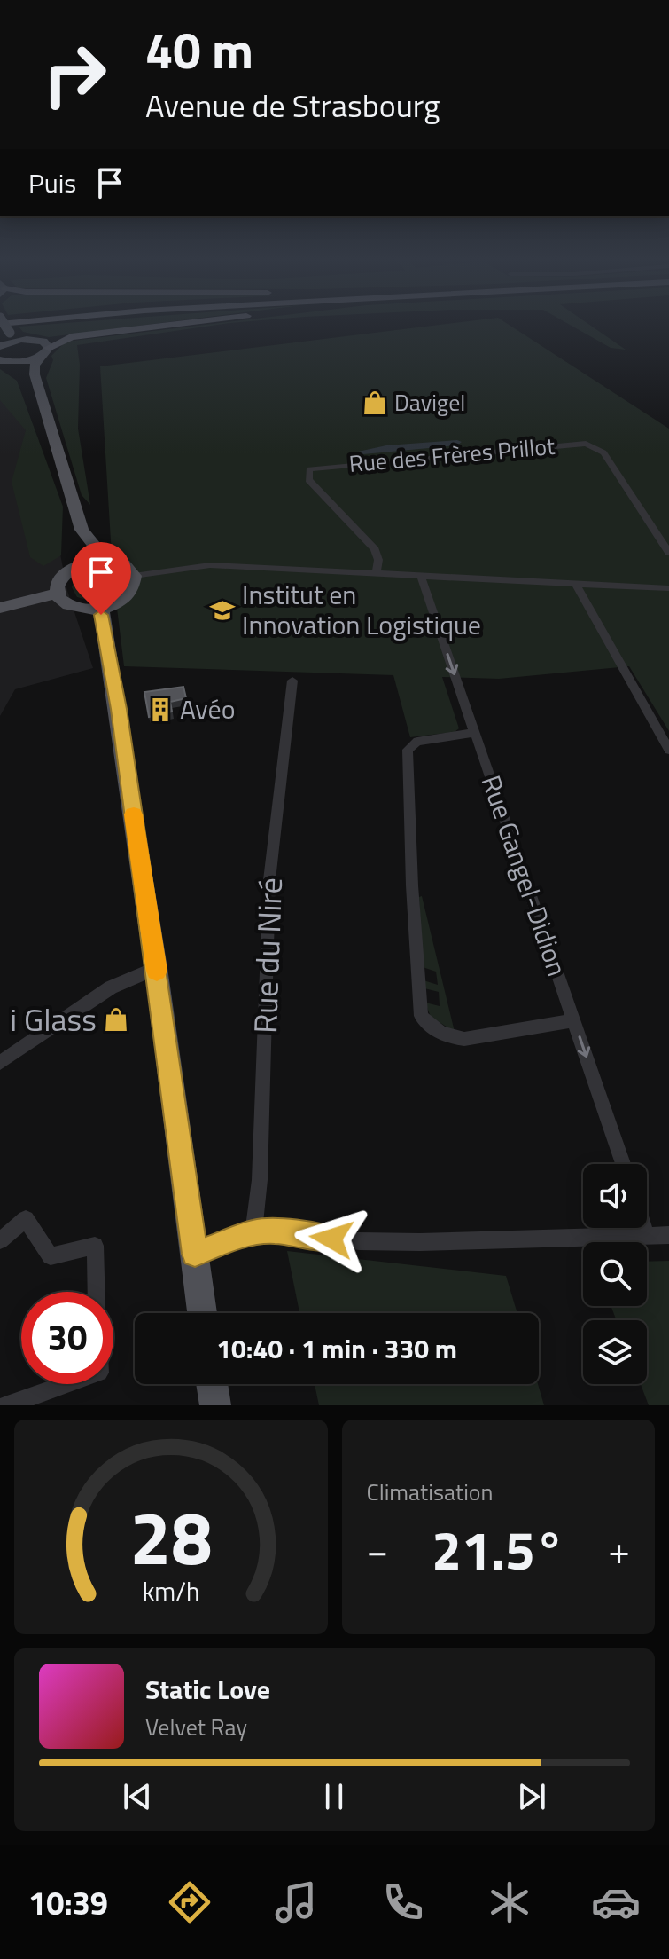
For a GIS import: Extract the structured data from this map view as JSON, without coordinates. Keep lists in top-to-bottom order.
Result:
{
  "streets": {
    "street": ["Rue des Frères Prillot", "Rue Gangel-Didion", "Rue du Niré"]
  },
  "one_way": ["Rue Gangel-Didion"],
  "places": {
    "shop": ["Davigel", "i Glass"],
    "school or university": ["Institut en Innovation Logistique"],
    "building": ["Avéo"]
  },
  "page": {
    "turn": ["40 m", "Avenue de Strasbourg"],
    "then": "Puis",
    "limit": "30",
    "trip": "10:40 · 1 min · 330 m",
    "tile": "Climatisation",
    "heat": ["−", "21.5°", "+"],
    "song": ["Static Love", "Velvet Ray"],
    "tabs": "10:39",
    "gauge": ["28", "km/h"]
  }
}
